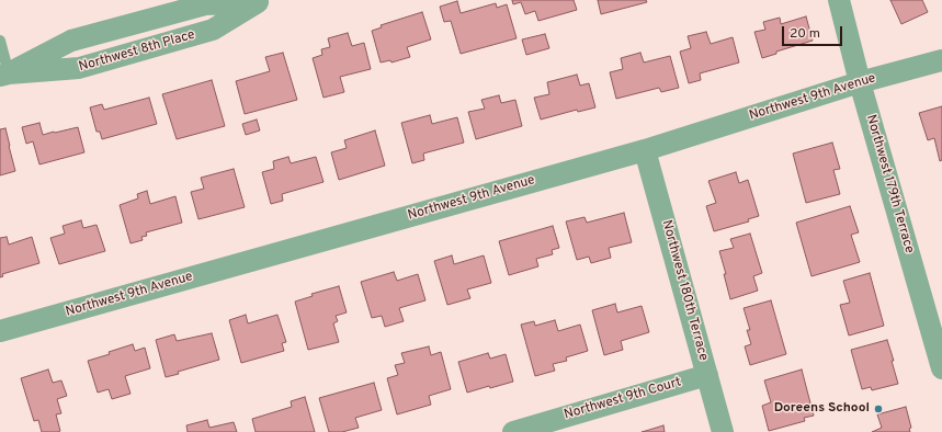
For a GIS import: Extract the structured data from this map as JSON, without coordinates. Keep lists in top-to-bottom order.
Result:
{
  "streets": {
    "street": [
      "Northwest 8th Place",
      "Northwest 9th Avenue",
      "Northwest 179th Terrace",
      "Northwest 180th Terrace",
      "Northwest 9th Court"
    ]
  },
  "crossings": [
    ["Northwest 9th Avenue", "Northwest 179th Terrace"],
    ["Northwest 9th Avenue", "Northwest 180th Terrace"],
    ["Northwest 180th Terrace", "Northwest 9th Court"]
  ],
  "places": ["Doreens School"],
  "scale_bar": "20 m"
}
